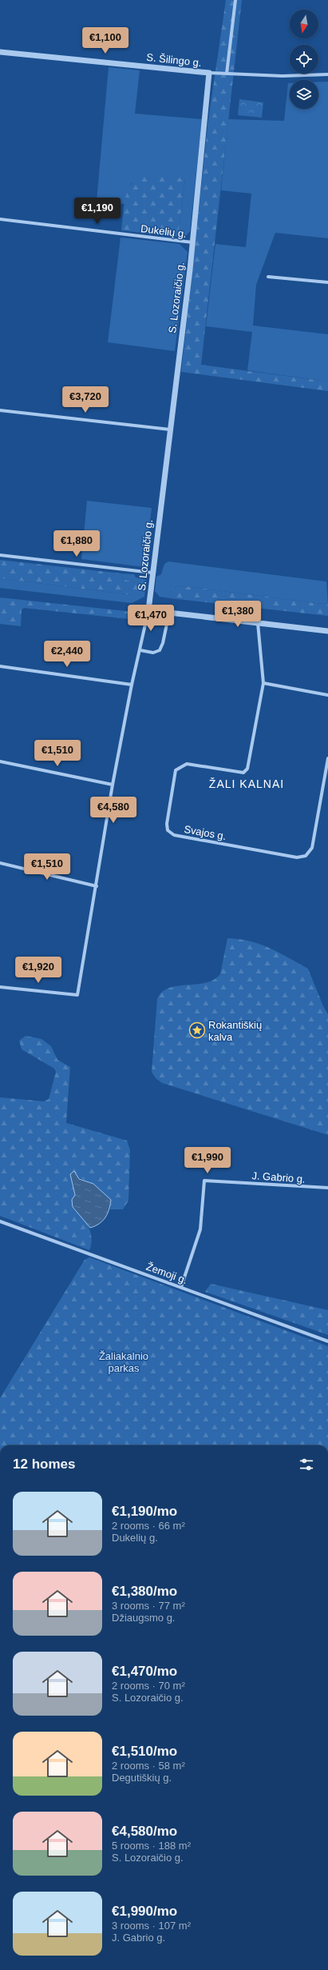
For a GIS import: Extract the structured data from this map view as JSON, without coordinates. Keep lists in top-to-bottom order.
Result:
{
  "streets": {
    "street": [
      "S. Šilingo g.",
      "Dukelių g.",
      "S. Lozoraičio g.",
      "Svajos g.",
      "J. Gabrio g.",
      "Žemoji g."
    ]
  },
  "crossings": [
    ["S. Šilingo g.", "S. Lozoraičio g."],
    ["Dukelių g.", "S. Lozoraičio g."],
    ["J. Gabrio g.", "Žemoji g."]
  ],
  "districts": ["ŽALI KALNAI"],
  "parks": ["Žaliakalnio parkas"],
  "places": {
    "place": ["Rokantiškių kalva"]
  },
  "north": "bottom",
  "page": {
    "price": [
      "€1,100",
      "€1,190",
      "€3,720",
      "€1,880",
      "€1,380",
      "€1,470",
      "€2,440",
      "€1,510",
      "€4,580",
      "€1,510",
      "€1,920",
      "€1,990"
    ],
    "heading": "12 homes",
    "list": [
      {
        "name": "€1,190/mo",
        "note": "2 rooms · 66 m² · Dukelių g."
      },
      {
        "name": "€1,380/mo",
        "note": "3 rooms · 77 m² · Džiaugsmo g."
      },
      {
        "name": "€1,470/mo",
        "note": "2 rooms · 70 m² · S. Lozoraičio g."
      },
      {
        "name": "€1,510/mo",
        "note": "2 rooms · 58 m² · Degutiškių g."
      },
      {
        "name": "€4,580/mo",
        "note": "5 rooms · 188 m² · S. Lozoraičio g."
      },
      {
        "name": "€1,990/mo",
        "note": "3 rooms · 107 m² · J. Gabrio g."
      }
    ]
  }
}
